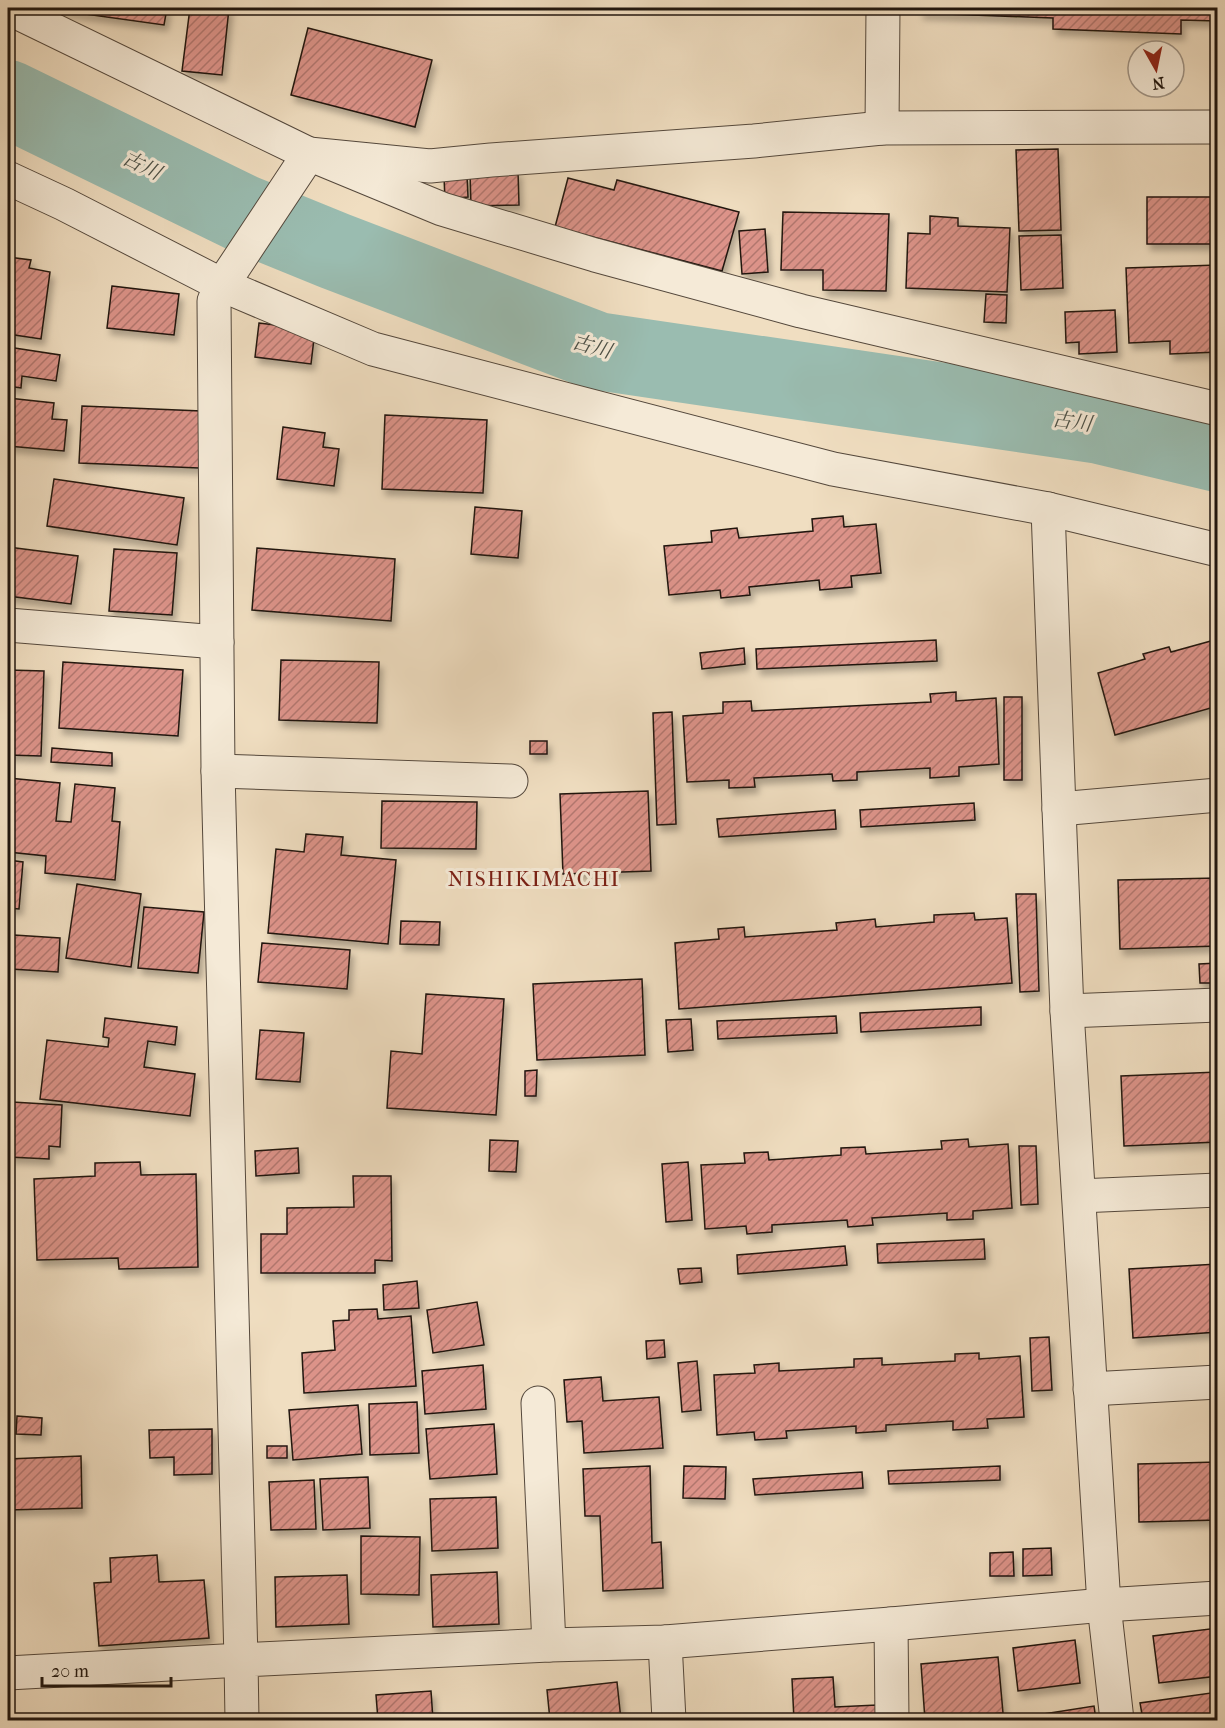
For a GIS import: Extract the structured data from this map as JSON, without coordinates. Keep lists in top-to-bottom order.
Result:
{
  "districts": ["NISHIKIMACHI"],
  "water": ["古川"],
  "scale_bar": "20 m",
  "north": "bottom"
}
